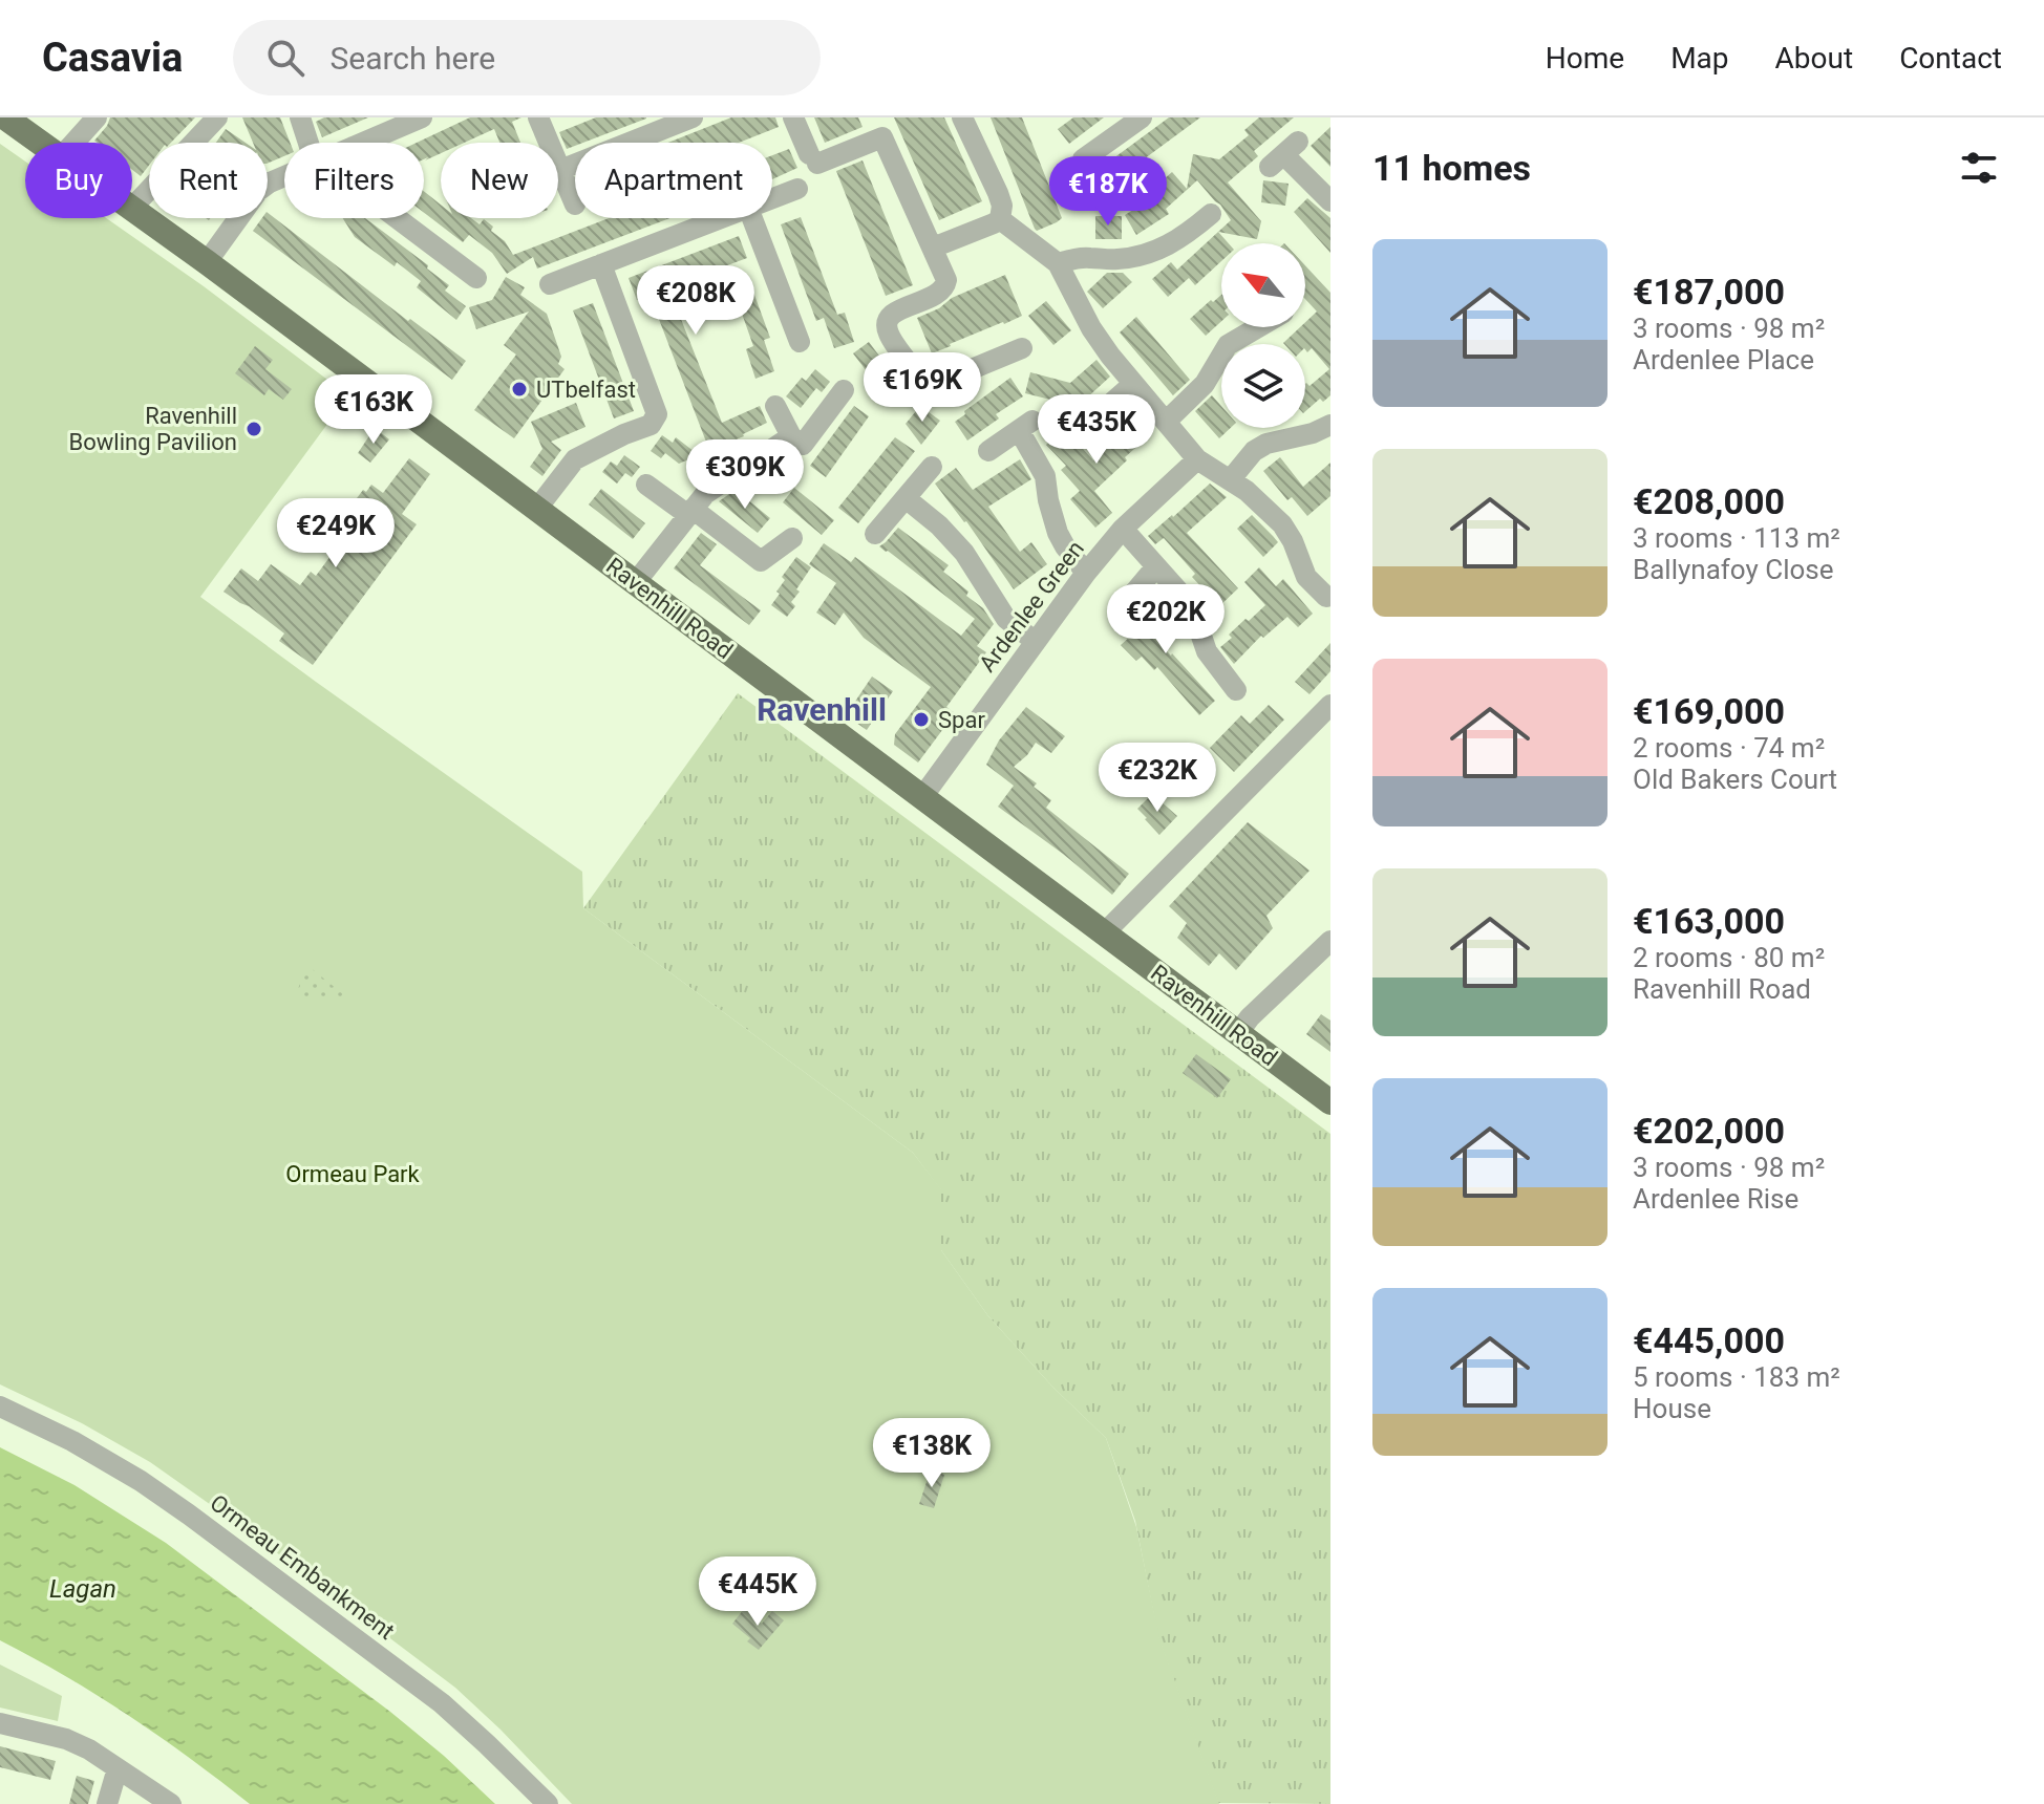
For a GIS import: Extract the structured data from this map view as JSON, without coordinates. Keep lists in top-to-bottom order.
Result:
{
  "streets": {
    "main road": ["Ravenhill Road"],
    "street": ["Ardenlee Green", "Ormeau Embankment"]
  },
  "crossings": [
    ["Ardenlee Green", "Ravenhill Road"]
  ],
  "districts": ["Ravenhill"],
  "water": ["Lagan"],
  "parks": ["Ormeau Park"],
  "places": ["UTbelfast", "Ravenhill Bowling Pavilion", "Spar"],
  "north": "top left",
  "page": {
    "header": "Casavia",
    "search": "Search here",
    "nav": [
      "Home",
      "Map",
      "About",
      "Contact"
    ],
    "heading": "11 homes",
    "chip": [
      "Buy",
      "Rent",
      "Filters",
      "New",
      "Apartment"
    ],
    "price": [
      "€187K",
      "€208K",
      "€169K",
      "€163K",
      "€435K",
      "€309K",
      "€249K",
      "€202K",
      "€232K",
      "€138K",
      "€445K"
    ],
    "list": [
      {
        "name": "€187,000",
        "note": "3 rooms · 98 m² · Ardenlee Place"
      },
      {
        "name": "€208,000",
        "note": "3 rooms · 113 m² · Ballynafoy Close"
      },
      {
        "name": "€169,000",
        "note": "2 rooms · 74 m² · Old Bakers Court"
      },
      {
        "name": "€163,000",
        "note": "2 rooms · 80 m² · Ravenhill Road"
      },
      {
        "name": "€202,000",
        "note": "3 rooms · 98 m² · Ardenlee Rise"
      },
      {
        "name": "€445,000",
        "note": "5 rooms · 183 m² · House"
      }
    ]
  }
}
